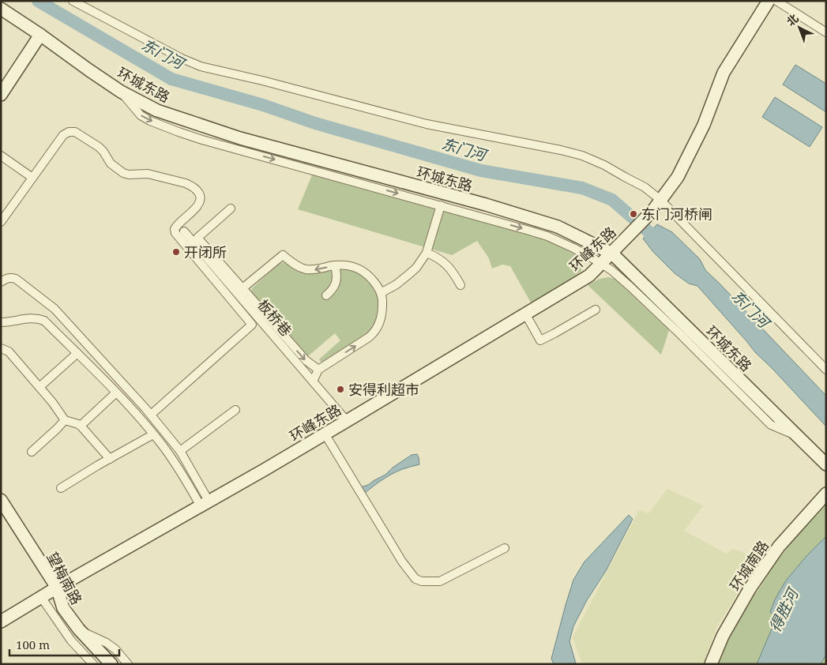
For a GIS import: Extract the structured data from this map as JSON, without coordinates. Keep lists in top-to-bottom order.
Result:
{
  "streets": {
    "main road": [
      "环城东路",
      "环峰东路",
      "环城南路",
      "望梅南路"
    ],
    "street": ["板桥巷"]
  },
  "crossings": [
    ["环城东路", "环峰东路"],
    ["环峰东路", "板桥巷"],
    ["环峰东路", "望梅南路"]
  ],
  "water": ["东门河", "得胜河"],
  "places": ["东门河桥闸", "开闭所", "安得利超市"],
  "scale_bar": "100 m",
  "north": "top left"
}
